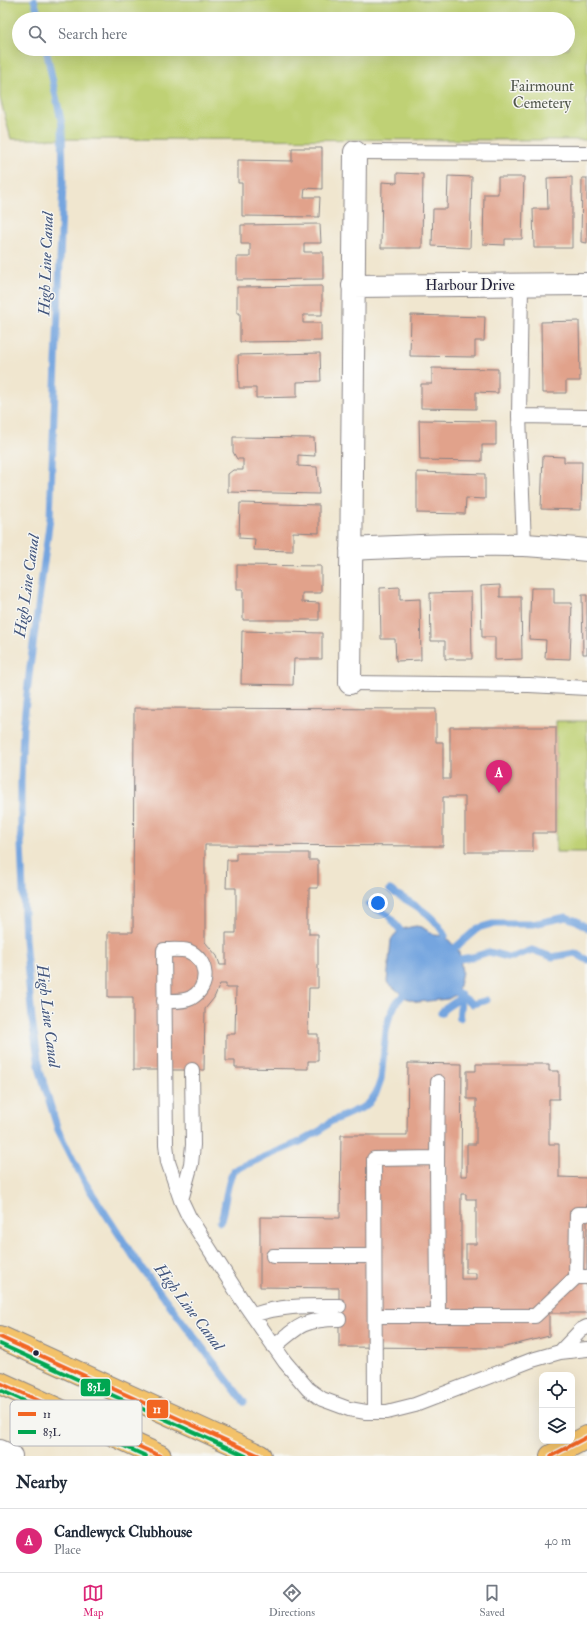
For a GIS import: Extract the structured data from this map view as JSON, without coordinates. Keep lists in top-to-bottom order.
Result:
{
  "streets": {
    "street": ["Harbour Drive"]
  },
  "water": ["High Line Canal"],
  "parks": ["Fairmount Cemetery"],
  "lines": ["transit line 11", "transit line 83L"],
  "legend": ["11", "83L"],
  "page": {
    "search": "Search here",
    "pins": "A",
    "heading": "Nearby",
    "list": [
      {
        "mark": "A",
        "name": "Candlewyck Clubhouse",
        "note": "Place",
        "value": "40 m"
      }
    ],
    "nav": ["Map", "Directions", "Saved"]
  }
}
